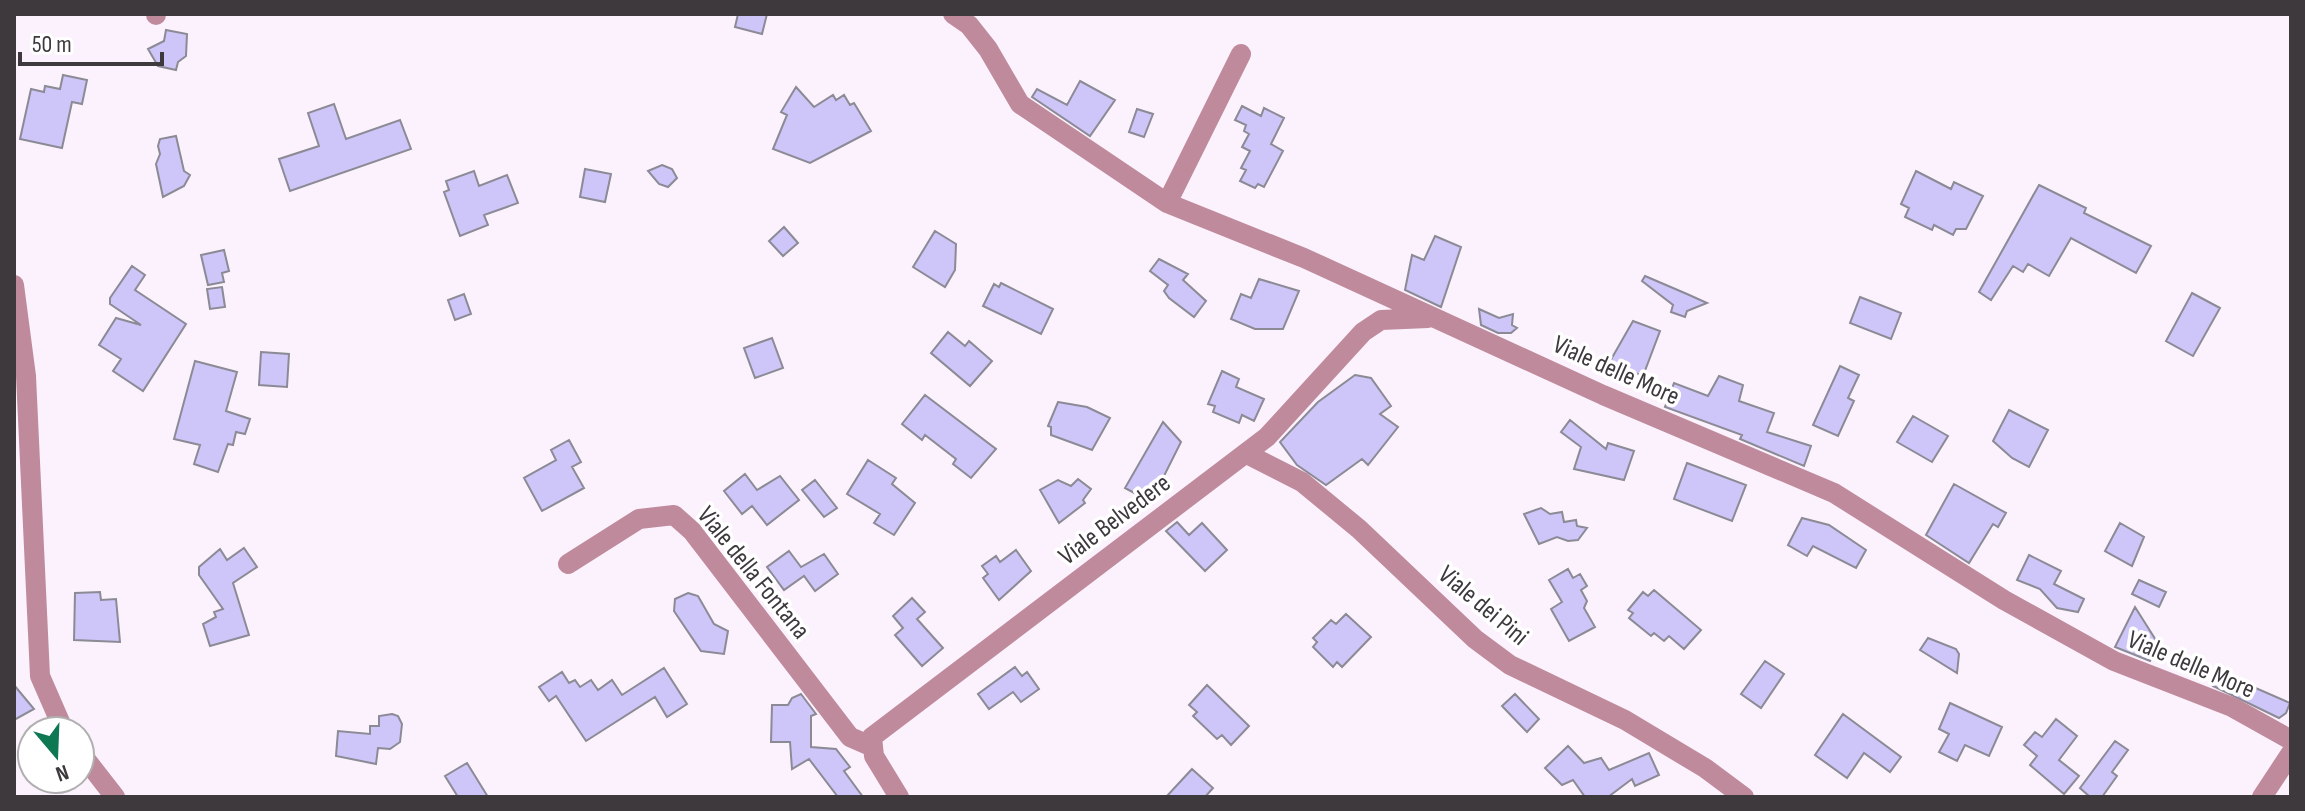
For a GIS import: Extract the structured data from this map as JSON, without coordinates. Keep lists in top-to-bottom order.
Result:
{
  "streets": {
    "street": [
      "Viale delle More",
      "Viale Belvedere",
      "Viale della Fontana",
      "Viale dei Pini"
    ]
  },
  "crossings": [
    ["Viale delle More", "Viale Belvedere"],
    ["Viale Belvedere", "Viale della Fontana"],
    ["Viale Belvedere", "Viale dei Pini"]
  ],
  "scale_bar": "50 m",
  "north": "bottom"
}
